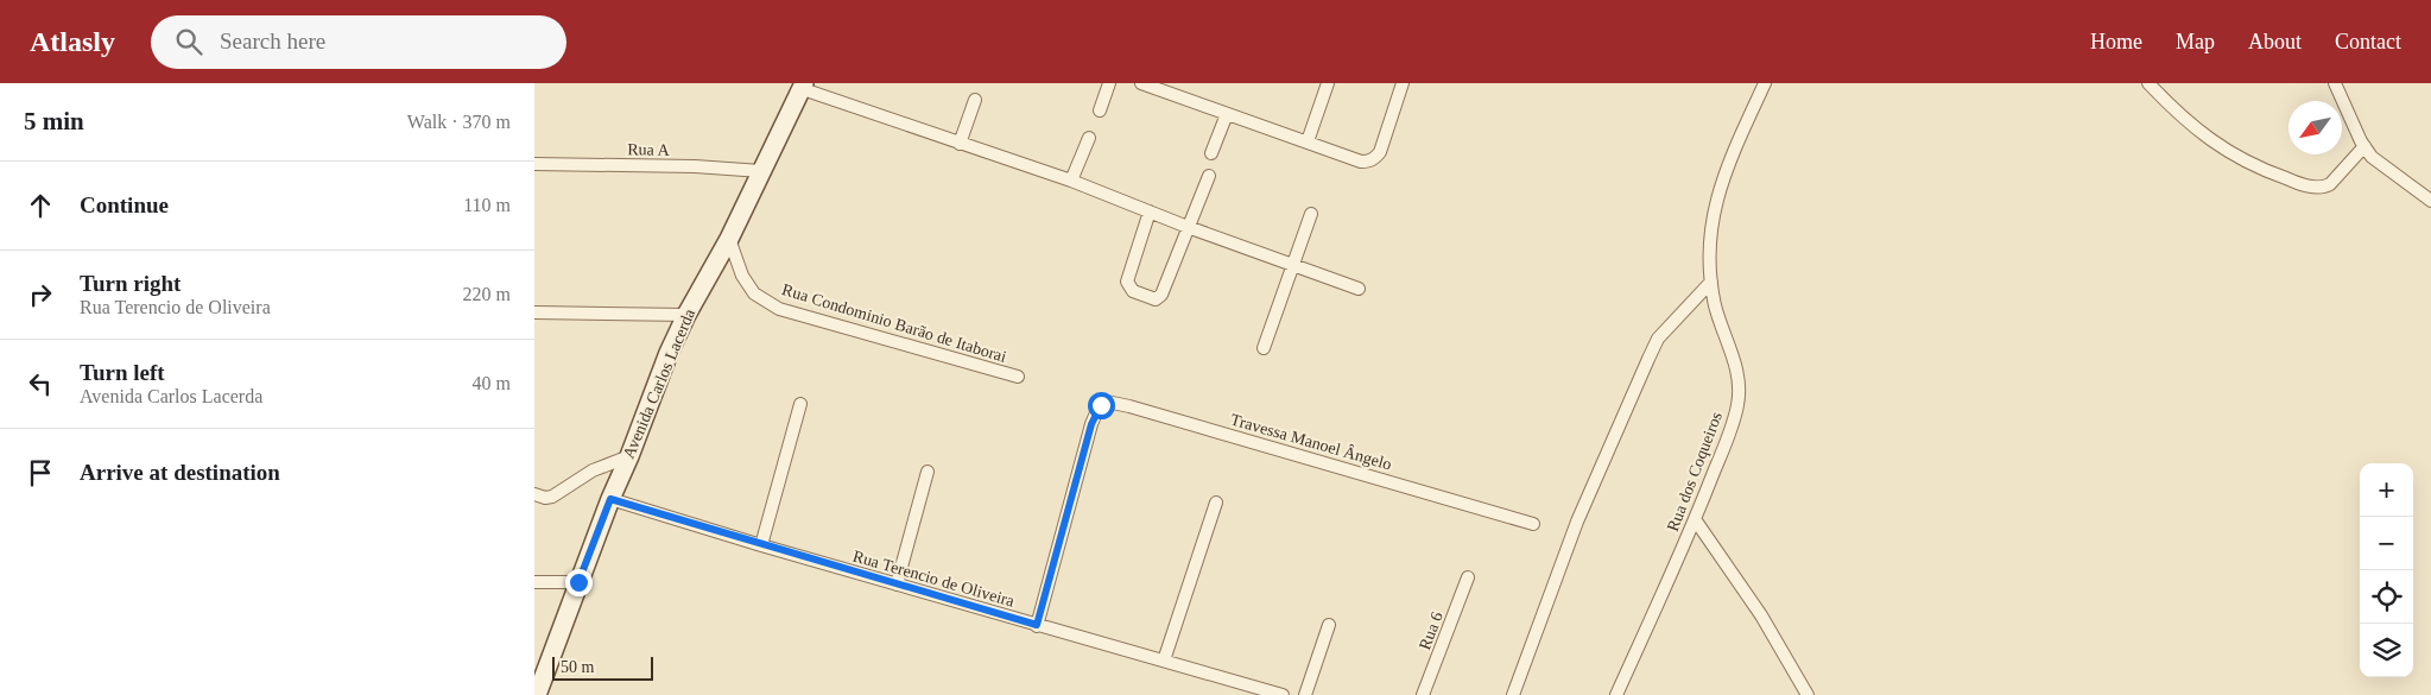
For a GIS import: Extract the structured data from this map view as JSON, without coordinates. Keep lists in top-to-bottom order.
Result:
{
  "streets": {
    "street": [
      "Rua A",
      "Rua Condominio Barão de Itaborai",
      "Avenida Carlos Lacerda",
      "Travessa Manoel Ângelo",
      "Rua dos Coqueiros",
      "Rua Terencio de Oliveira",
      "Rua 6"
    ]
  },
  "crossings": [
    ["Rua A", "Avenida Carlos Lacerda"],
    ["Rua Condominio Barão de Itaborai", "Avenida Carlos Lacerda"],
    ["Avenida Carlos Lacerda", "Rua Terencio de Oliveira"],
    ["Travessa Manoel Ângelo", "Rua Terencio de Oliveira"]
  ],
  "scale_bar": "50 m",
  "north": "bottom left",
  "page": {
    "header": "Atlasly",
    "search": "Search here",
    "nav": [
      "Home",
      "Map",
      "About",
      "Contact"
    ],
    "heading": ["5 min", "Walk · 370 m"],
    "list": [
      ["Continue", "110 m"],
      ["Turn right", "Rua Terencio de Oliveira", "220 m"],
      ["Turn left", "Avenida Carlos Lacerda", "40 m"],
      "Arrive at destination"
    ],
    "map_buttons": ["+", "−"],
    "scale": "50 m"
  }
}
